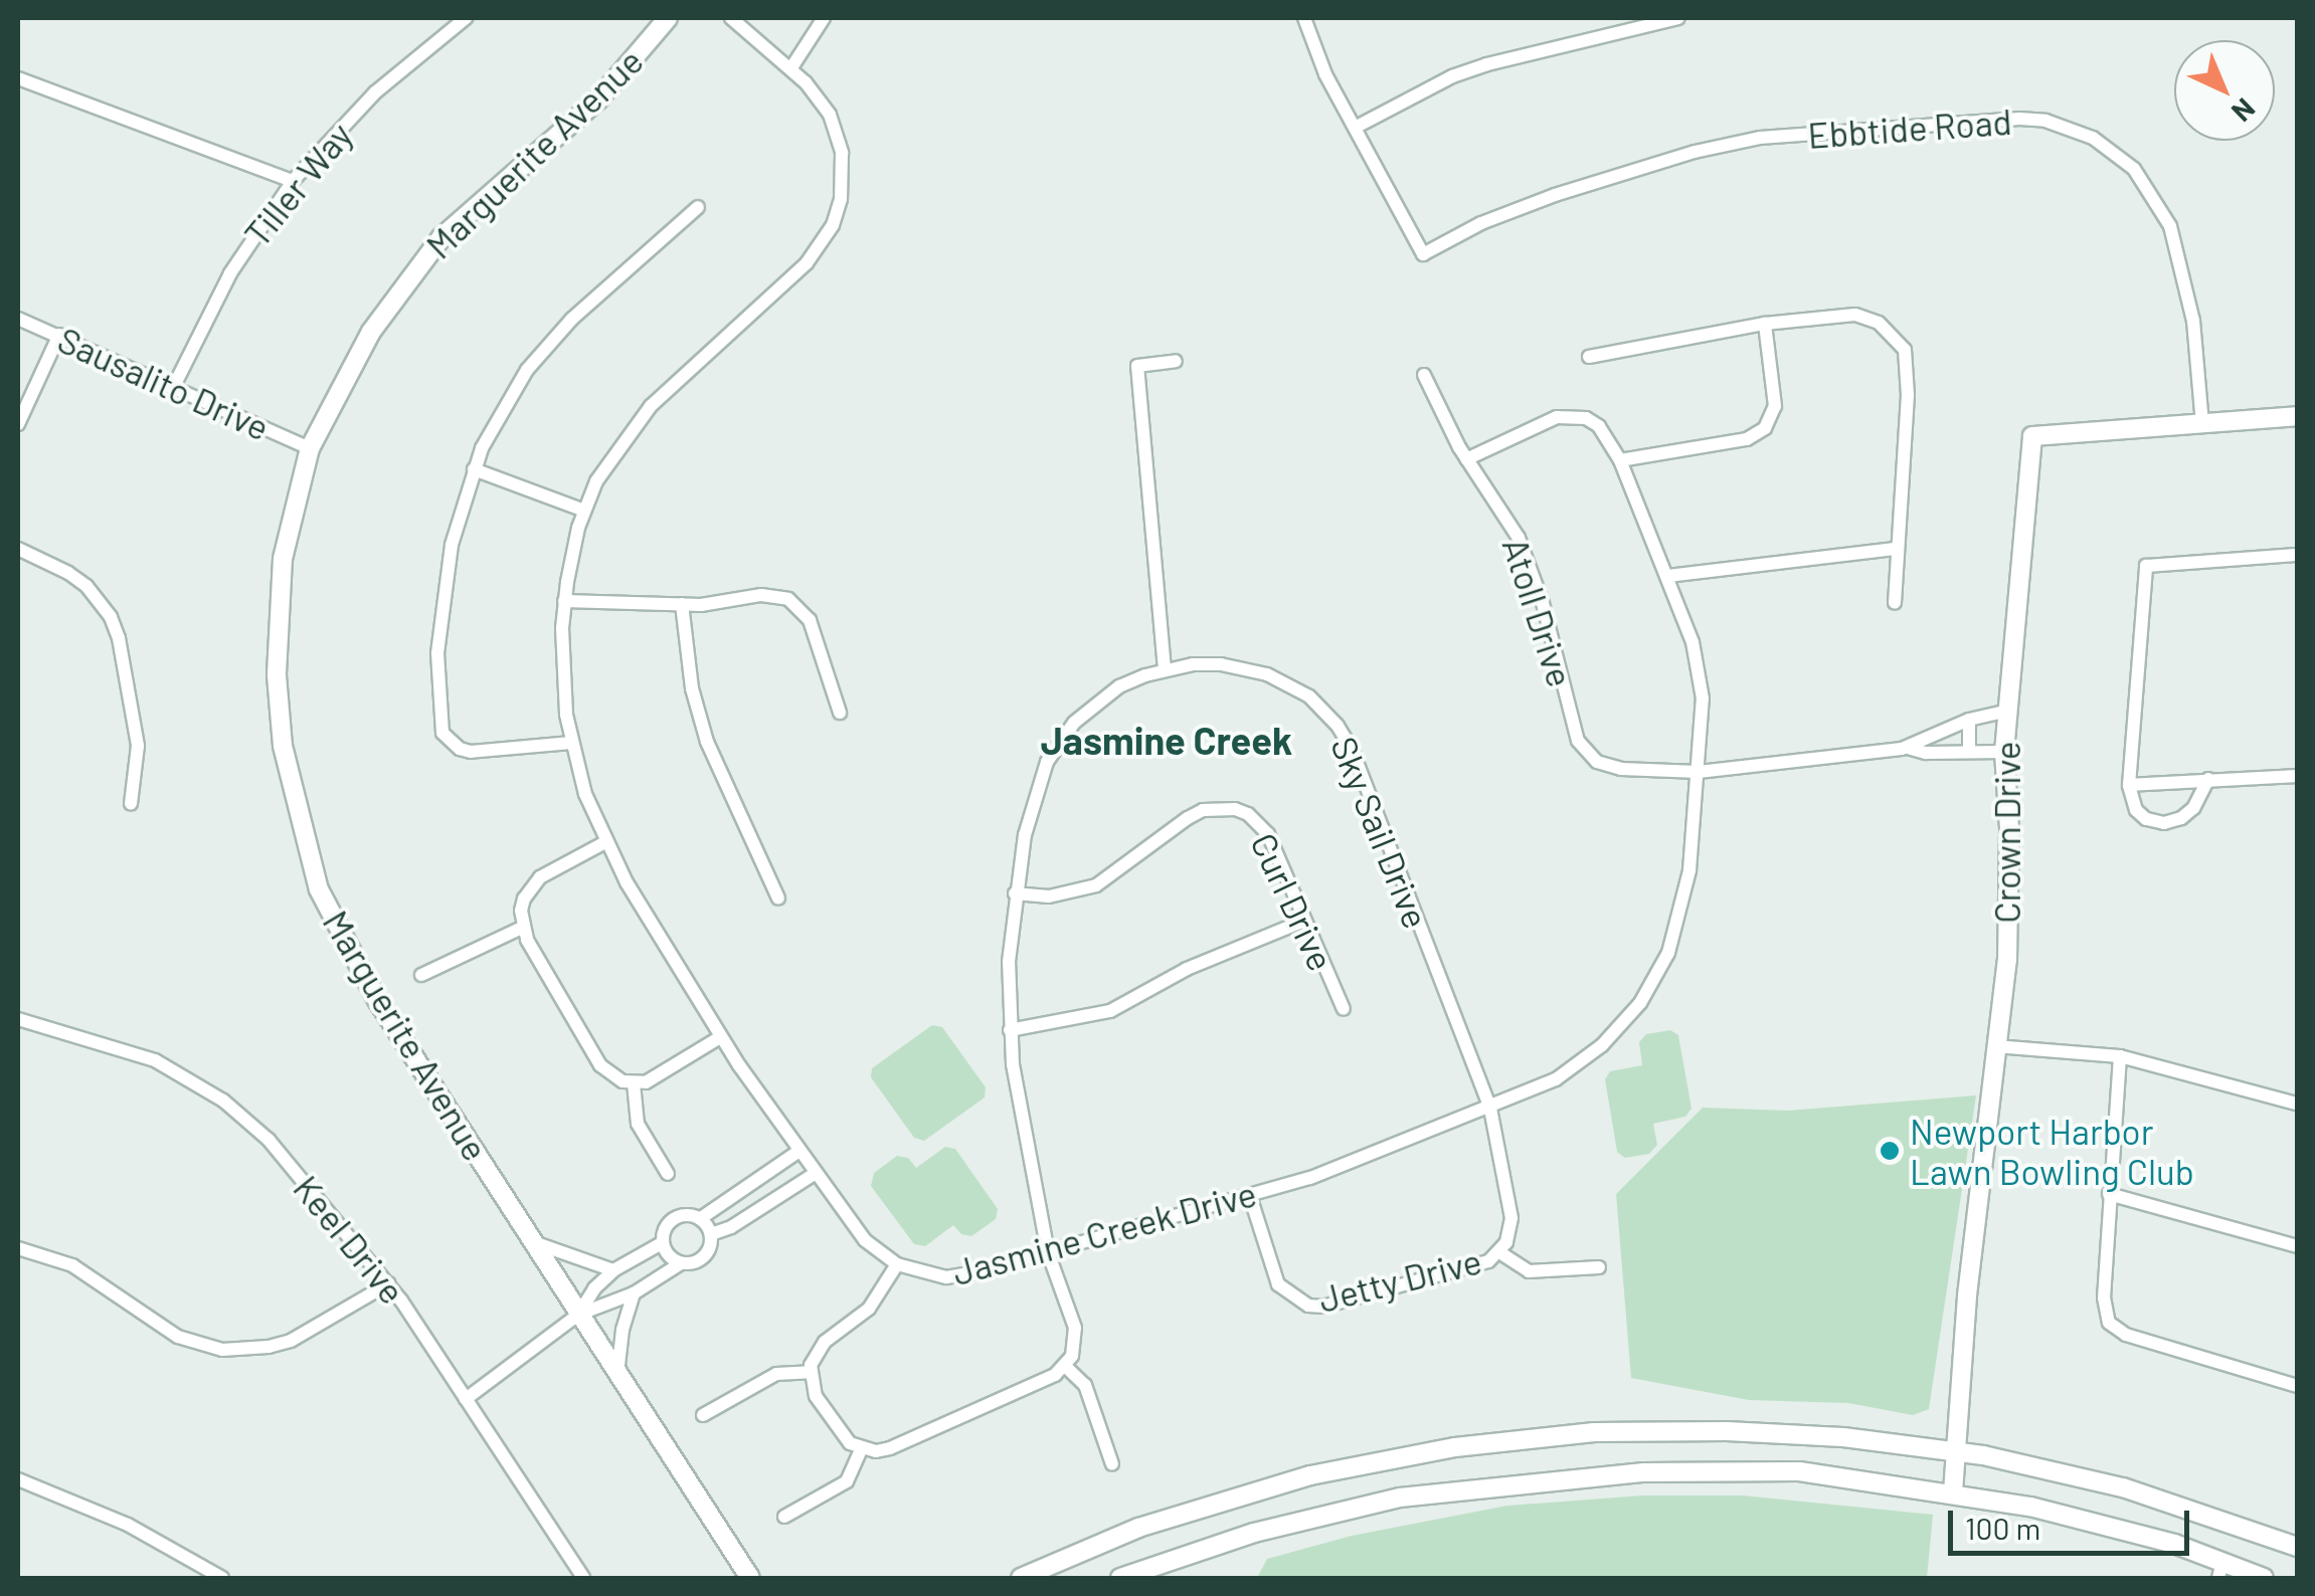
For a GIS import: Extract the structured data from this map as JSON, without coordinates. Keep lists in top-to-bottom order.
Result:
{
  "streets": {
    "street": [
      "Ebbtide Road",
      "Marguerite Avenue",
      "Tiller Way",
      "Sausalito Drive",
      "Atoll Drive",
      "Sky Sail Drive",
      "Crown Drive",
      "Curl Drive",
      "Jasmine Creek Drive",
      "Keel Drive",
      "Jetty Drive"
    ]
  },
  "crossings": [
    ["Ebbtide Road", "Crown Drive"],
    ["Marguerite Avenue", "Sausalito Drive"],
    ["Tiller Way", "Sausalito Drive"],
    ["Atoll Drive", "Jasmine Creek Drive"],
    ["Sky Sail Drive", "Curl Drive"],
    ["Sky Sail Drive", "Jasmine Creek Drive"],
    ["Sky Sail Drive", "Jetty Drive"],
    ["Jasmine Creek Drive", "Jetty Drive"]
  ],
  "districts": ["Jasmine Creek"],
  "places": ["Newport Harbor Lawn Bowling Club"],
  "scale_bar": "100 m",
  "north": "bottom right"
}
